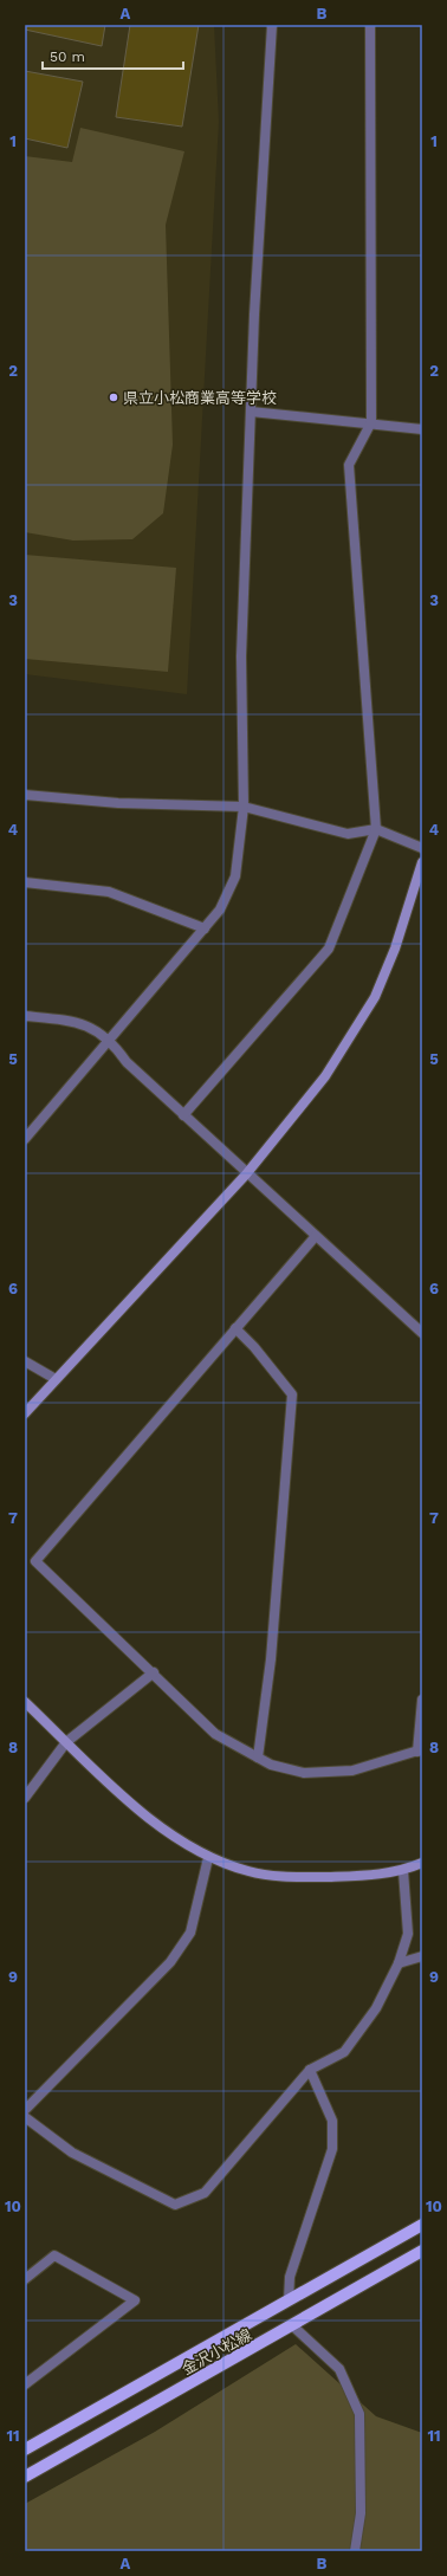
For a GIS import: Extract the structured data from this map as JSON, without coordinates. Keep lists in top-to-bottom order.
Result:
{
  "streets": {
    "main road": ["金沢小松線"]
  },
  "places": ["県立小松商業高等学校"],
  "scale_bar": "50 m",
  "grid": {
    "columns": ["A", "B"],
    "rows": [
      "1",
      "2",
      "3",
      "4",
      "5",
      "6",
      "7",
      "8",
      "9",
      "10",
      "11"
    ]
  }
}
